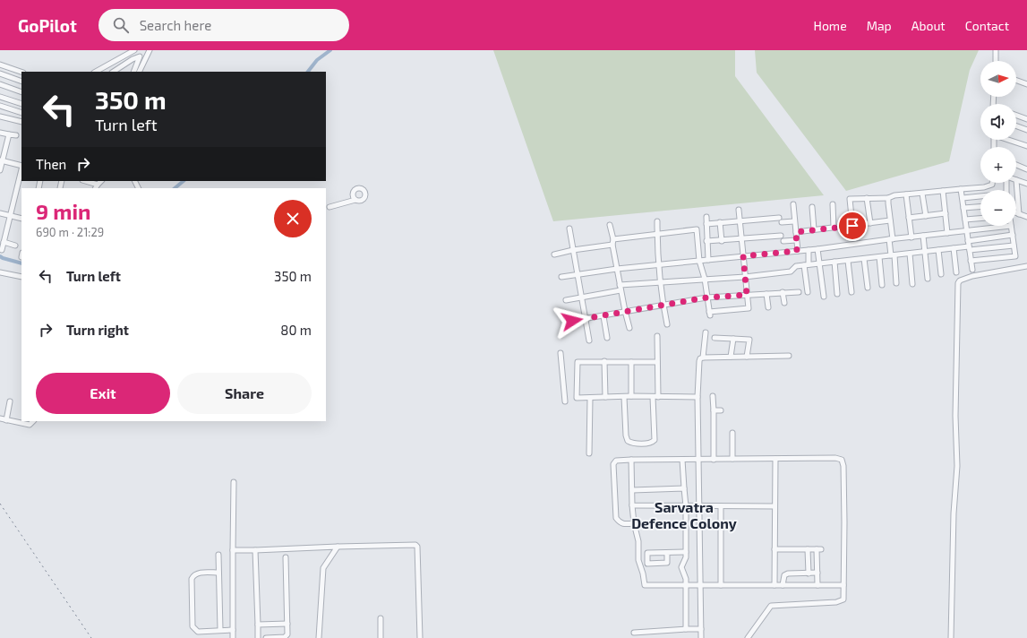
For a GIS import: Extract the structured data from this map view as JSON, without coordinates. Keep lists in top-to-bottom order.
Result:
{
  "districts": ["Sarvatra Defence Colony"],
  "north": "right",
  "page": {
    "header": "GoPilot",
    "search": "Search here",
    "nav": [
      "Home",
      "Map",
      "About",
      "Contact"
    ],
    "map_buttons": ["+", "−"],
    "turn": ["350 m", "Turn left"],
    "then": "Then",
    "heading": ["9 min", "690 m · 21:29"],
    "list": [
      {
        "name": "Turn left",
        "value": "350 m"
      },
      {
        "name": "Turn right",
        "value": "80 m"
      }
    ],
    "buttons": ["Exit", "Share"]
  }
}
